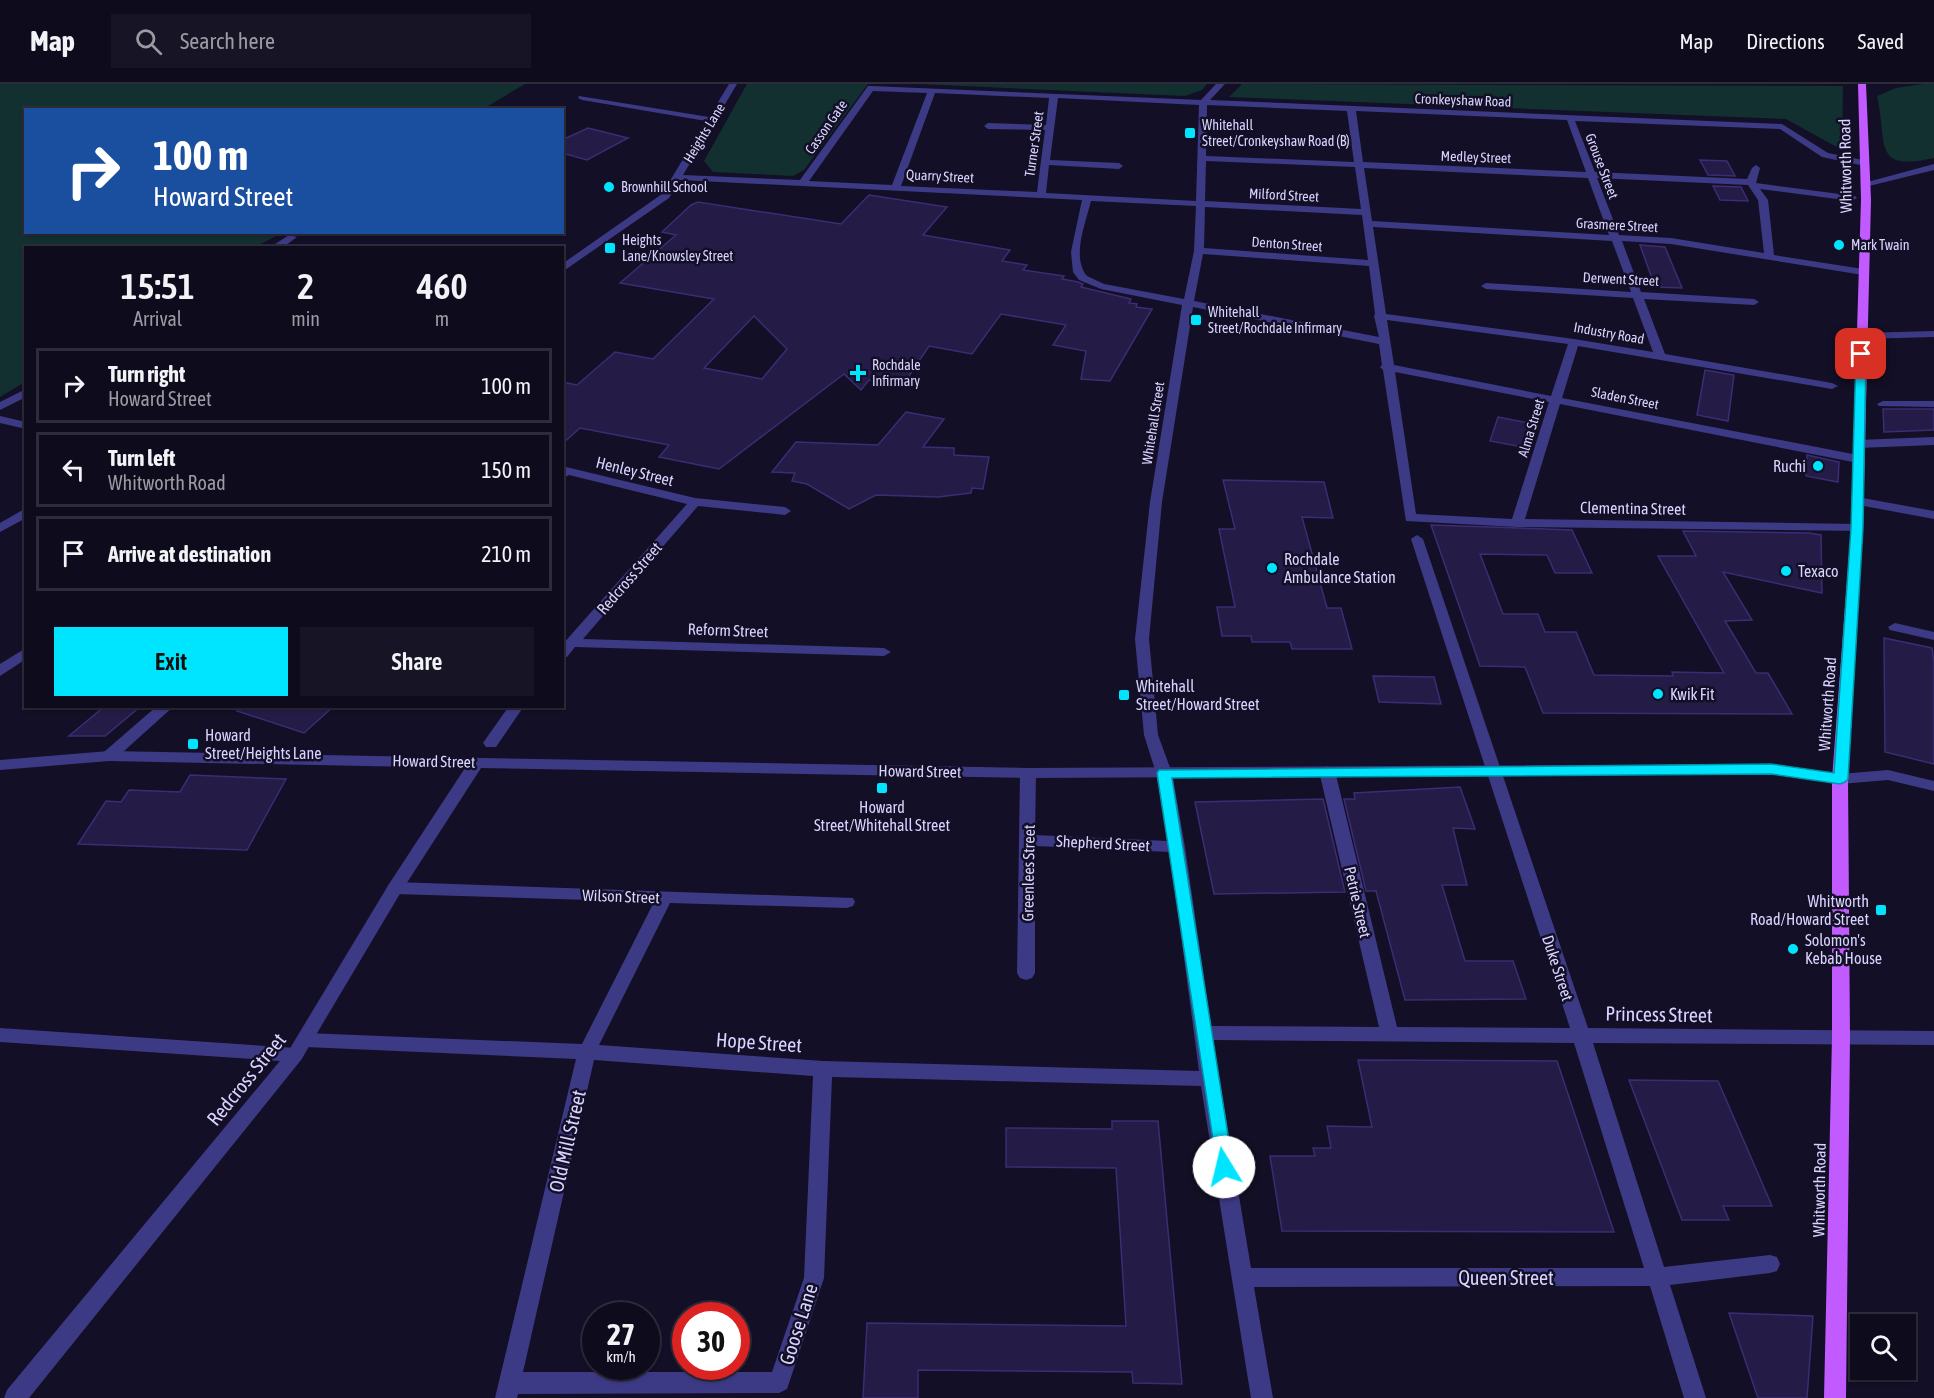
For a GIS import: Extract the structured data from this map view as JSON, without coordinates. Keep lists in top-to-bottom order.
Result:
{
  "streets": {
    "main road": ["Whitworth Road"],
    "street": [
      "Cronkeyshaw Road",
      "Casson Gate",
      "Heights Lane",
      "Turner Street",
      "Medley Street",
      "Grouse Street",
      "Quarry Street",
      "Milford Street",
      "Grasmere Street",
      "Denton Street",
      "Derwent Street",
      "Industry Road",
      "Sladen Street",
      "Whitehall Street",
      "Alma Street",
      "Henley Street",
      "Clementina Street",
      "Redcross Street",
      "Reform Street",
      "Howard Street",
      "Shepherd Street",
      "Greenlees Street",
      "Wilson Street",
      "Petrie Street",
      "Duke Street",
      "Princess Street",
      "Hope Street",
      "Old Mill Street",
      "Queen Street",
      "Goose Lane"
    ]
  },
  "crossings": [
    ["Cronkeyshaw Road", "Casson Gate"],
    ["Cronkeyshaw Road", "Turner Street"],
    ["Cronkeyshaw Road", "Grouse Street"],
    ["Cronkeyshaw Road", "Whitworth Road"],
    ["Cronkeyshaw Road", "Whitehall Street"],
    ["Casson Gate", "Quarry Street"],
    ["Heights Lane", "Quarry Street"],
    ["Turner Street", "Quarry Street"],
    ["Medley Street", "Grouse Street"],
    ["Medley Street", "Whitehall Street"],
    ["Grouse Street", "Grasmere Street"],
    ["Grouse Street", "Derwent Street"],
    ["Grouse Street", "Industry Road"],
    ["Whitworth Road", "Grasmere Street"],
    ["Whitworth Road", "Sladen Street"],
    ["Whitworth Road", "Clementina Street"],
    ["Whitworth Road", "Howard Street"],
    ["Whitworth Road", "Princess Street"],
    ["Quarry Street", "Milford Street"],
    ["Quarry Street", "Whitehall Street"],
    ["Milford Street", "Whitehall Street"],
    ["Denton Street", "Whitehall Street"],
    ["Industry Road", "Alma Street"],
    ["Sladen Street", "Alma Street"],
    ["Sladen Street", "Clementina Street"],
    ["Whitehall Street", "Howard Street"],
    ["Whitehall Street", "Shepherd Street"],
    ["Whitehall Street", "Princess Street"],
    ["Whitehall Street", "Hope Street"],
    ["Whitehall Street", "Queen Street"],
    ["Alma Street", "Clementina Street"],
    ["Henley Street", "Redcross Street"],
    ["Redcross Street", "Reform Street"],
    ["Redcross Street", "Howard Street"],
    ["Redcross Street", "Wilson Street"],
    ["Redcross Street", "Hope Street"],
    ["Howard Street", "Greenlees Street"],
    ["Howard Street", "Petrie Street"],
    ["Howard Street", "Duke Street"],
    ["Shepherd Street", "Greenlees Street"],
    ["Wilson Street", "Old Mill Street"],
    ["Petrie Street", "Princess Street"],
    ["Duke Street", "Princess Street"],
    ["Duke Street", "Queen Street"],
    ["Hope Street", "Old Mill Street"],
    ["Hope Street", "Goose Lane"],
    ["Old Mill Street", "Goose Lane"]
  ],
  "places": {
    "transit": [
      "Whitehall Street/Cronkeyshaw Road (B)",
      "Heights Lane/Knowsley Street",
      "Whitehall Street/Rochdale Infirmary",
      "Whitehall Street/Howard Street",
      "Howard Street/Heights Lane",
      "Howard Street/Whitehall Street",
      "Whitworth Road/Howard Street"
    ],
    "other": [
      "Brownhill School",
      "Mark Twain",
      "Ruchi",
      "Rochdale Ambulance Station",
      "Texaco",
      "Kwik Fit",
      "Solomon's Kebab House"
    ],
    "health": ["Rochdale Infirmary"]
  },
  "page": {
    "header": "Map",
    "search": "Search here",
    "nav": ["Map", "Directions", "Saved"],
    "turn": ["100 m", "Howard Street"],
    "eta": [
      "15:51",
      "Arrival",
      "2",
      "min",
      "460",
      "m"
    ],
    "list": [
      {
        "name": "Turn right",
        "note": "Howard Street",
        "value": "100 m"
      },
      {
        "name": "Turn left",
        "note": "Whitworth Road",
        "value": "150 m"
      },
      {
        "name": "Arrive at destination",
        "value": "210 m"
      }
    ],
    "buttons": ["Exit", "Share"],
    "speed": "27 km/h",
    "limit": "30"
  }
}
